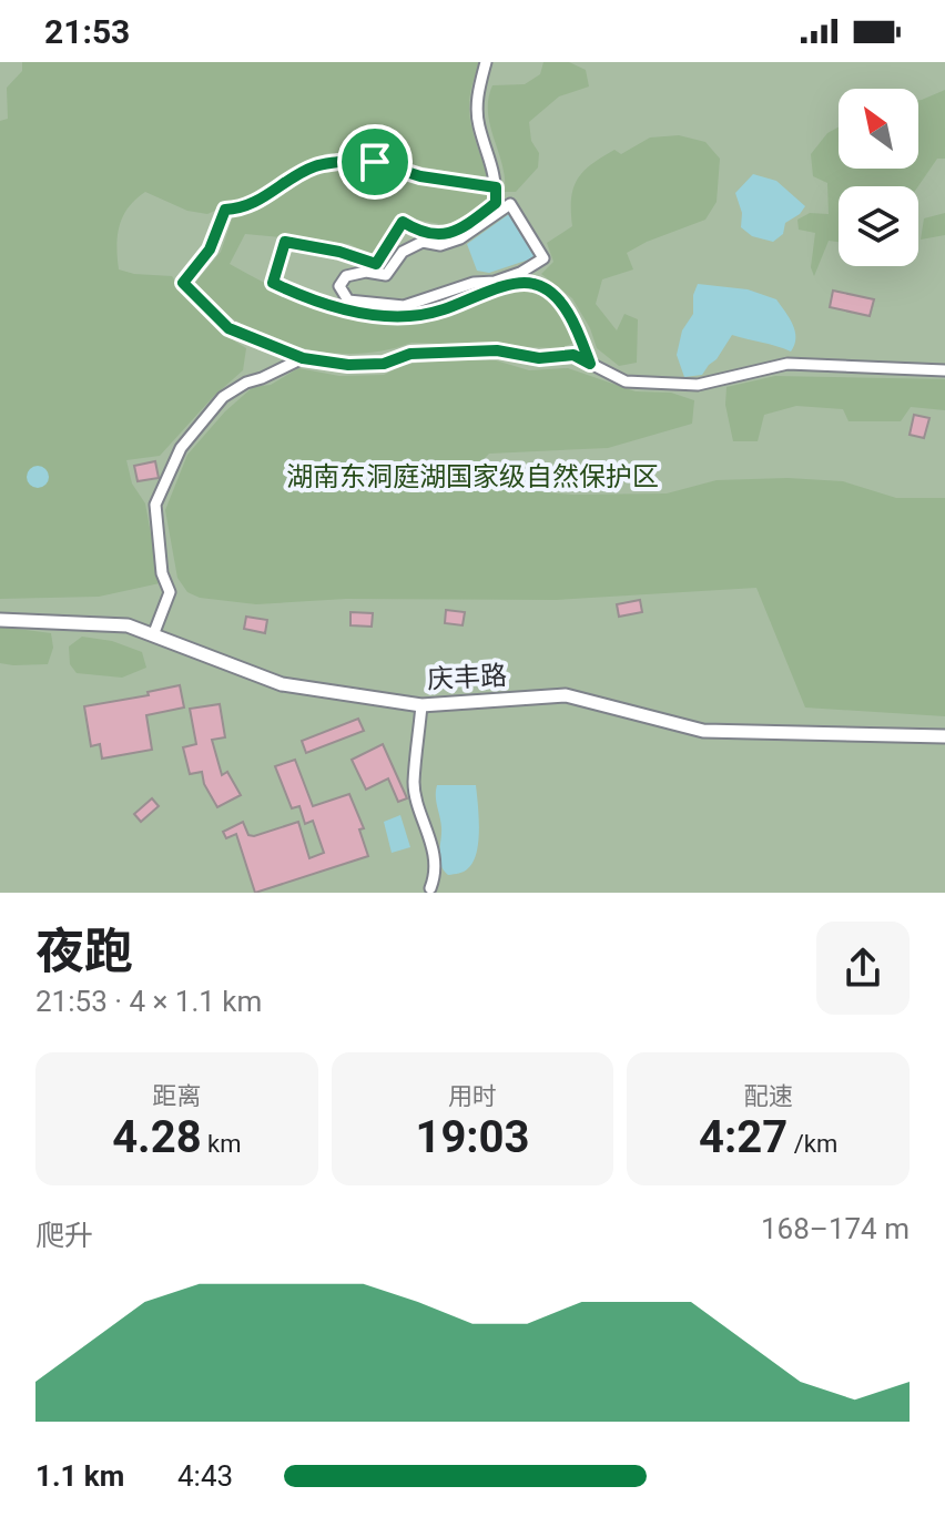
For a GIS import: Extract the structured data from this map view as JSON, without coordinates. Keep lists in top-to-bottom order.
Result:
{
  "streets": {
    "street": ["庆丰路"]
  },
  "parks": ["湖南东洞庭湖国家级自然保护区"],
  "north": "top left",
  "page": {
    "status": "21:53",
    "heading": ["夜跑", "21:53 · 4 × 1.1 km"],
    "stats": [
      ["距离", "4.28 km"],
      ["用时", "19:03"],
      ["配速", "4:27 /km"]
    ],
    "chart": ["爬升", "168–174 m"],
    "list": [
      {
        "name": "1.1 km",
        "note": "4:43"
      }
    ]
  }
}
